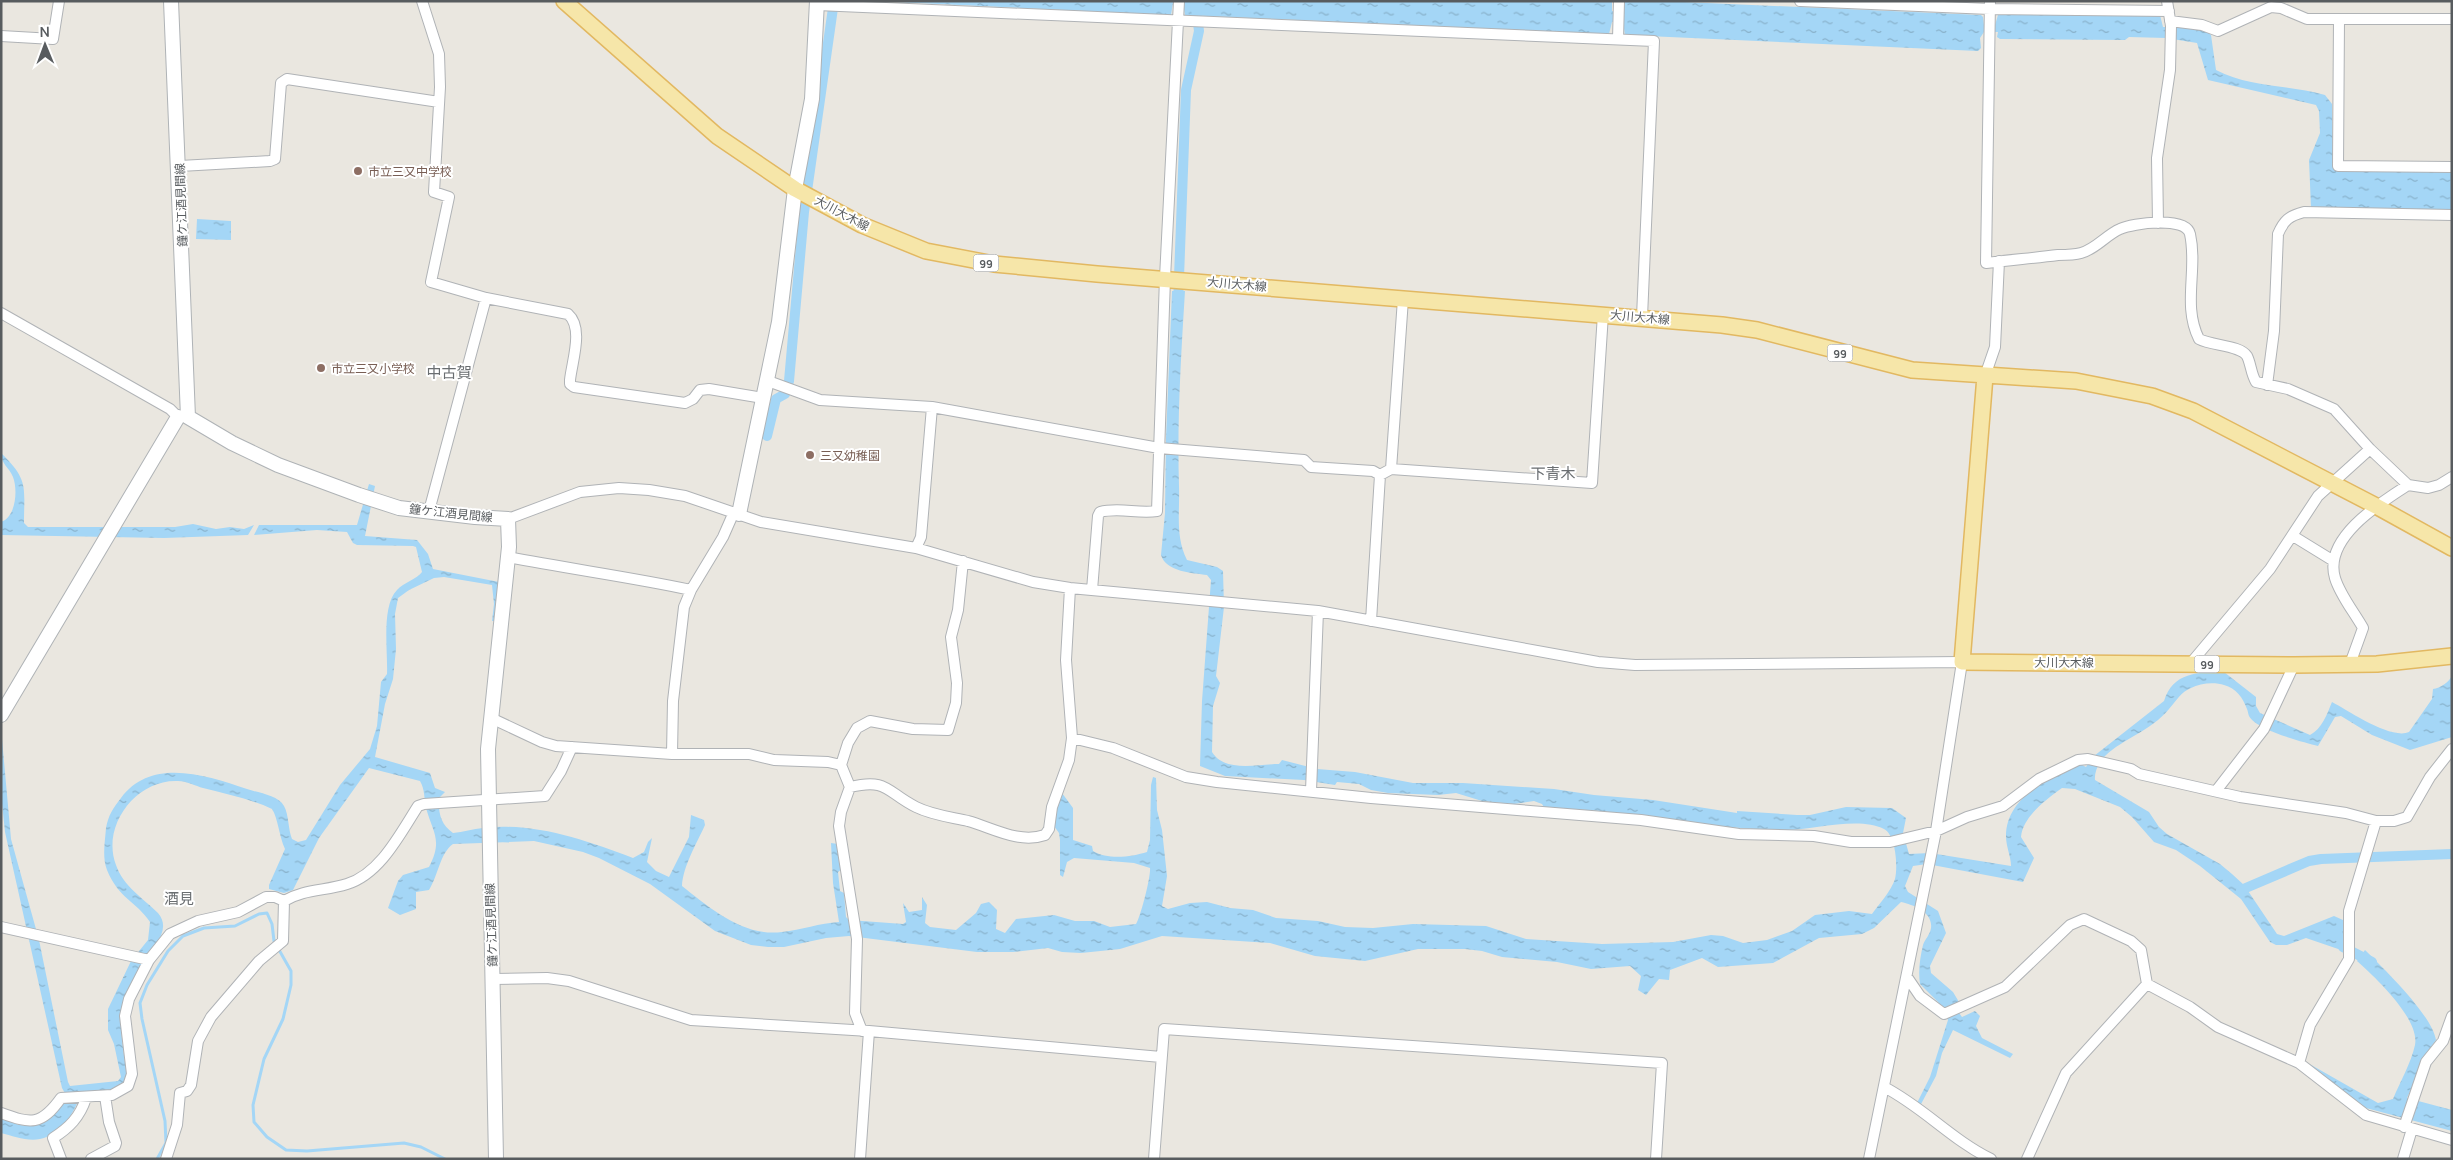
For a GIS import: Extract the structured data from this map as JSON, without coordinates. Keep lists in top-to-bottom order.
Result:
{
  "streets": {
    "main road": ["鐘ケ江酒見間線", "大川大木線", "99"]
  },
  "districts": ["中古賀", "下青木", "酒見"],
  "places": ["市立三又中学校", "市立三又小学校", "三又幼稚園"],
  "north": "top"
}
